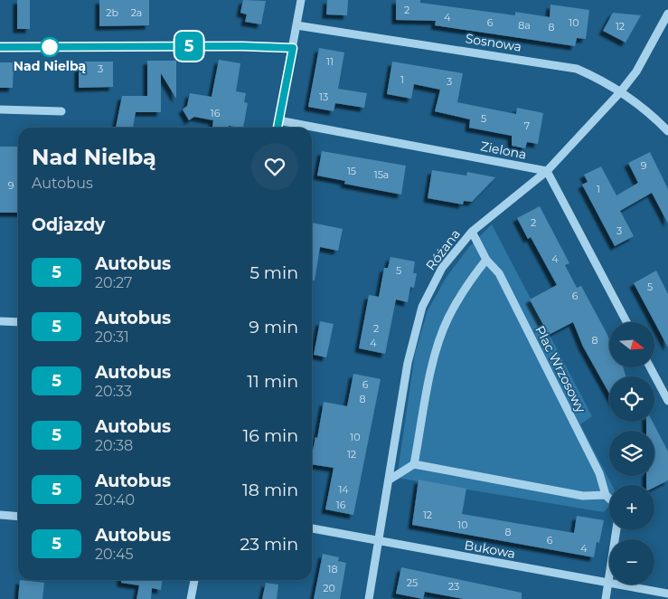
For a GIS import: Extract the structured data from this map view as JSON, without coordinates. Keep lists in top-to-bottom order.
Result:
{
  "streets": {
    "street": [
      "Sosnowa",
      "Zielona",
      "Różana",
      "Plac Wrzosowy",
      "Bukowa"
    ]
  },
  "crossings": [
    ["Sosnowa", "Różana"],
    ["Zielona", "Różana"],
    ["Różana", "Plac Wrzosowy"],
    ["Różana", "Bukowa"]
  ],
  "places": ["Nad Nielbą"],
  "lines": ["bus line 5"],
  "house_numbers": [
    "2",
    "2b",
    "2a",
    "4",
    "6",
    "10",
    "8a",
    "12",
    "8",
    "11",
    "3",
    "1",
    "3",
    "13",
    "16",
    "5",
    "7",
    "9",
    "15",
    "15a",
    "9",
    "1",
    "2",
    "3",
    "4",
    "5",
    "5",
    "6",
    "2",
    "8",
    "4",
    "6",
    "8",
    "10",
    "12",
    "14",
    "16",
    "12",
    "10",
    "8",
    "6",
    "4",
    "18",
    "25",
    "23",
    "20"
  ],
  "north": "right",
  "page": {
    "on_map": "5",
    "heading": [
      ["Nad Nielbą", "Autobus"],
      "Odjazdy"
    ],
    "list": [
      {
        "mark": "5",
        "name": "Autobus",
        "note": "20:27",
        "value": "5 min"
      },
      {
        "mark": "5",
        "name": "Autobus",
        "note": "20:31",
        "value": "9 min"
      },
      {
        "mark": "5",
        "name": "Autobus",
        "note": "20:33",
        "value": "11 min"
      },
      {
        "mark": "5",
        "name": "Autobus",
        "note": "20:38",
        "value": "16 min"
      },
      {
        "mark": "5",
        "name": "Autobus",
        "note": "20:40",
        "value": "18 min"
      },
      {
        "mark": "5",
        "name": "Autobus",
        "note": "20:45",
        "value": "23 min"
      }
    ],
    "map_buttons": ["+", "−"]
  }
}
